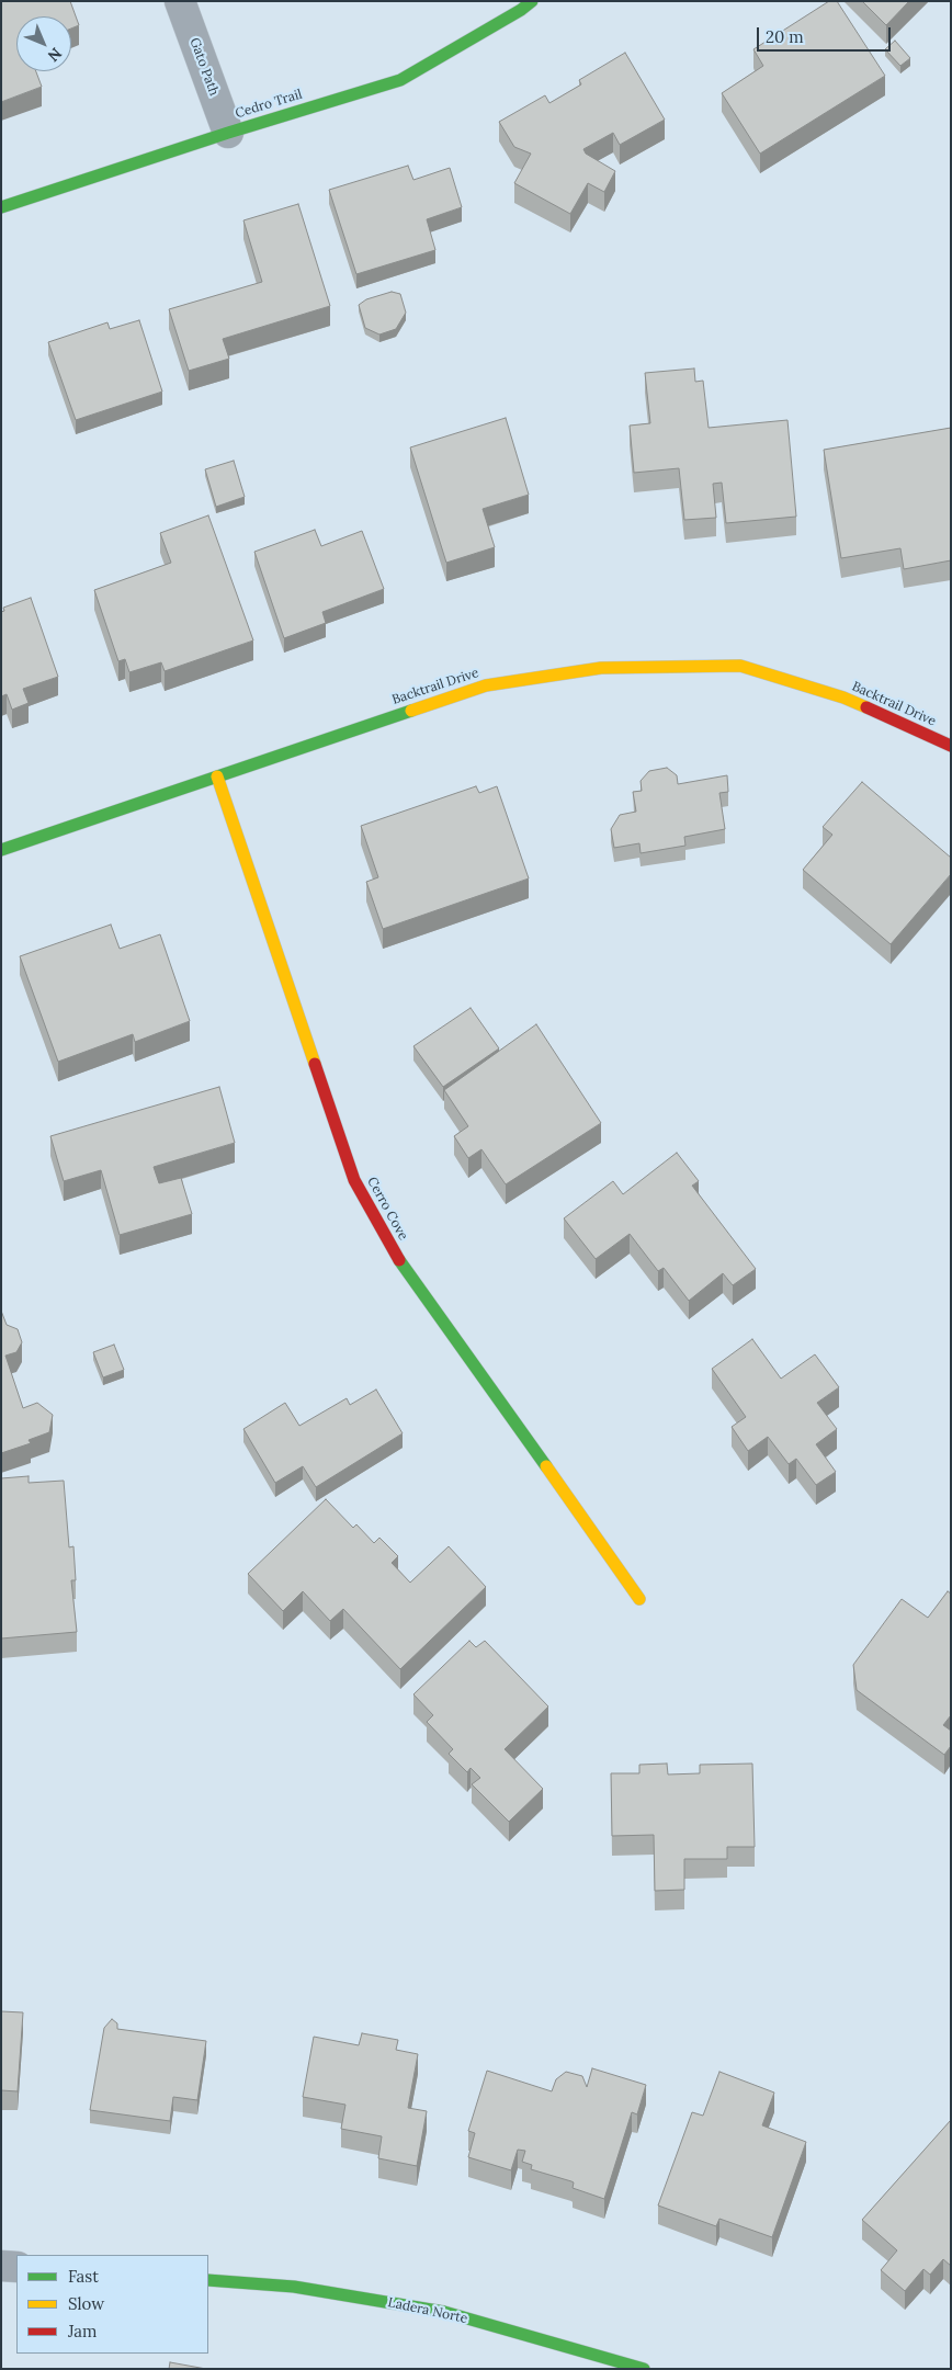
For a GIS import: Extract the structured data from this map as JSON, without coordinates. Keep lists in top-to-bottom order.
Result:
{
  "streets": {
    "street": [
      "Gato Path",
      "Cedro Trail",
      "Backtrail Drive",
      "Cerro Cove",
      "Ladera Norte"
    ]
  },
  "crossings": [
    ["Gato Path", "Cedro Trail"],
    ["Backtrail Drive", "Cerro Cove"]
  ],
  "legend": ["Fast", "Slow", "Jam"],
  "scale_bar": "20 m",
  "north": "bottom right"
}
